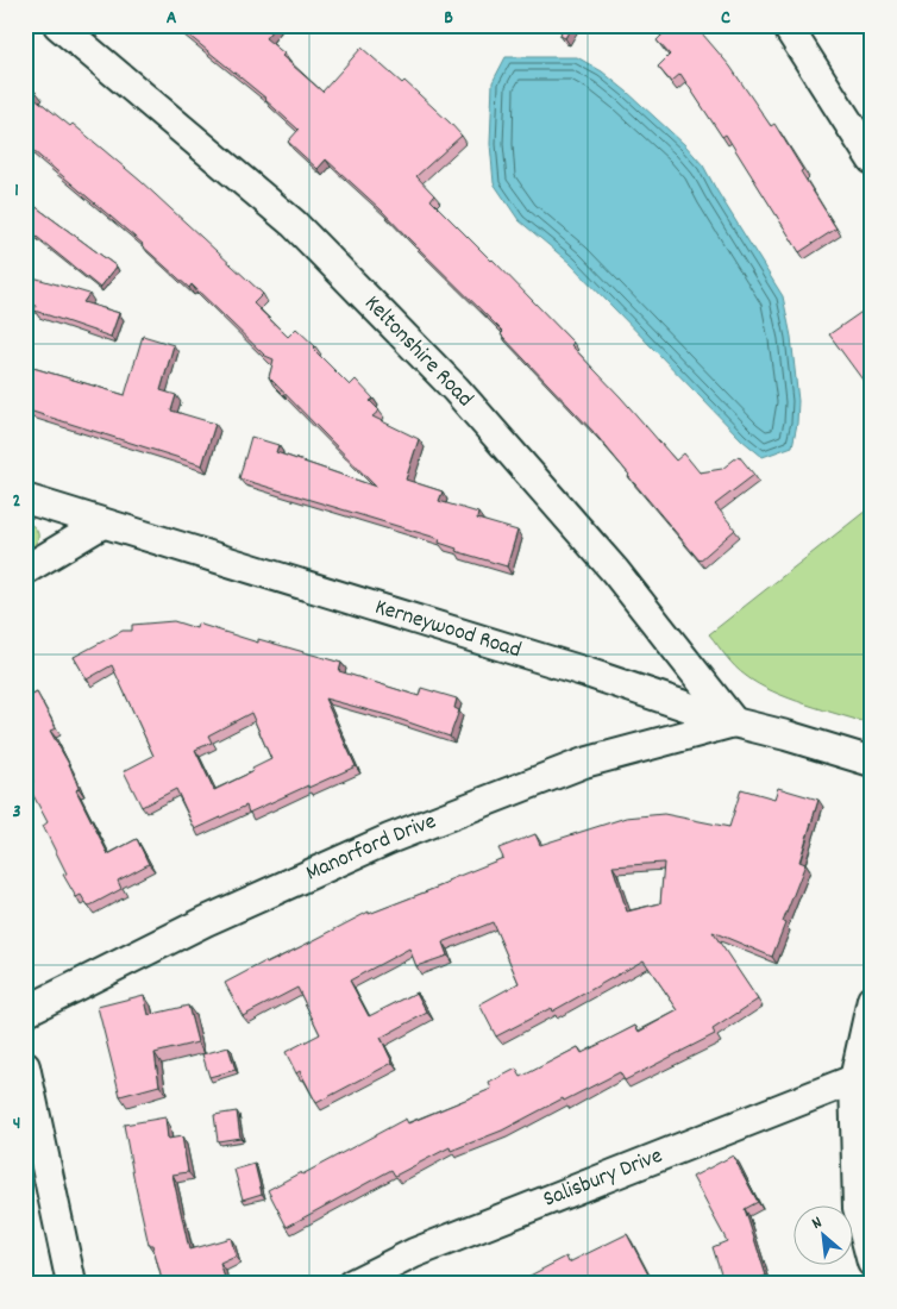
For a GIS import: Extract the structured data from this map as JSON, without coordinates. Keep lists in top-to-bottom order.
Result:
{
  "streets": {
    "street": [
      "Keltonshire Road",
      "Kerneywood Road",
      "Manorford Drive",
      "Salisbury Drive"
    ]
  },
  "crossings": [
    ["Keltonshire Road", "Kerneywood Road"],
    ["Keltonshire Road", "Manorford Drive"],
    ["Kerneywood Road", "Manorford Drive"]
  ],
  "north": "top left",
  "grid": {
    "columns": ["A", "B", "C"],
    "rows": [
      "1",
      "2",
      "3",
      "4"
    ]
  }
}
